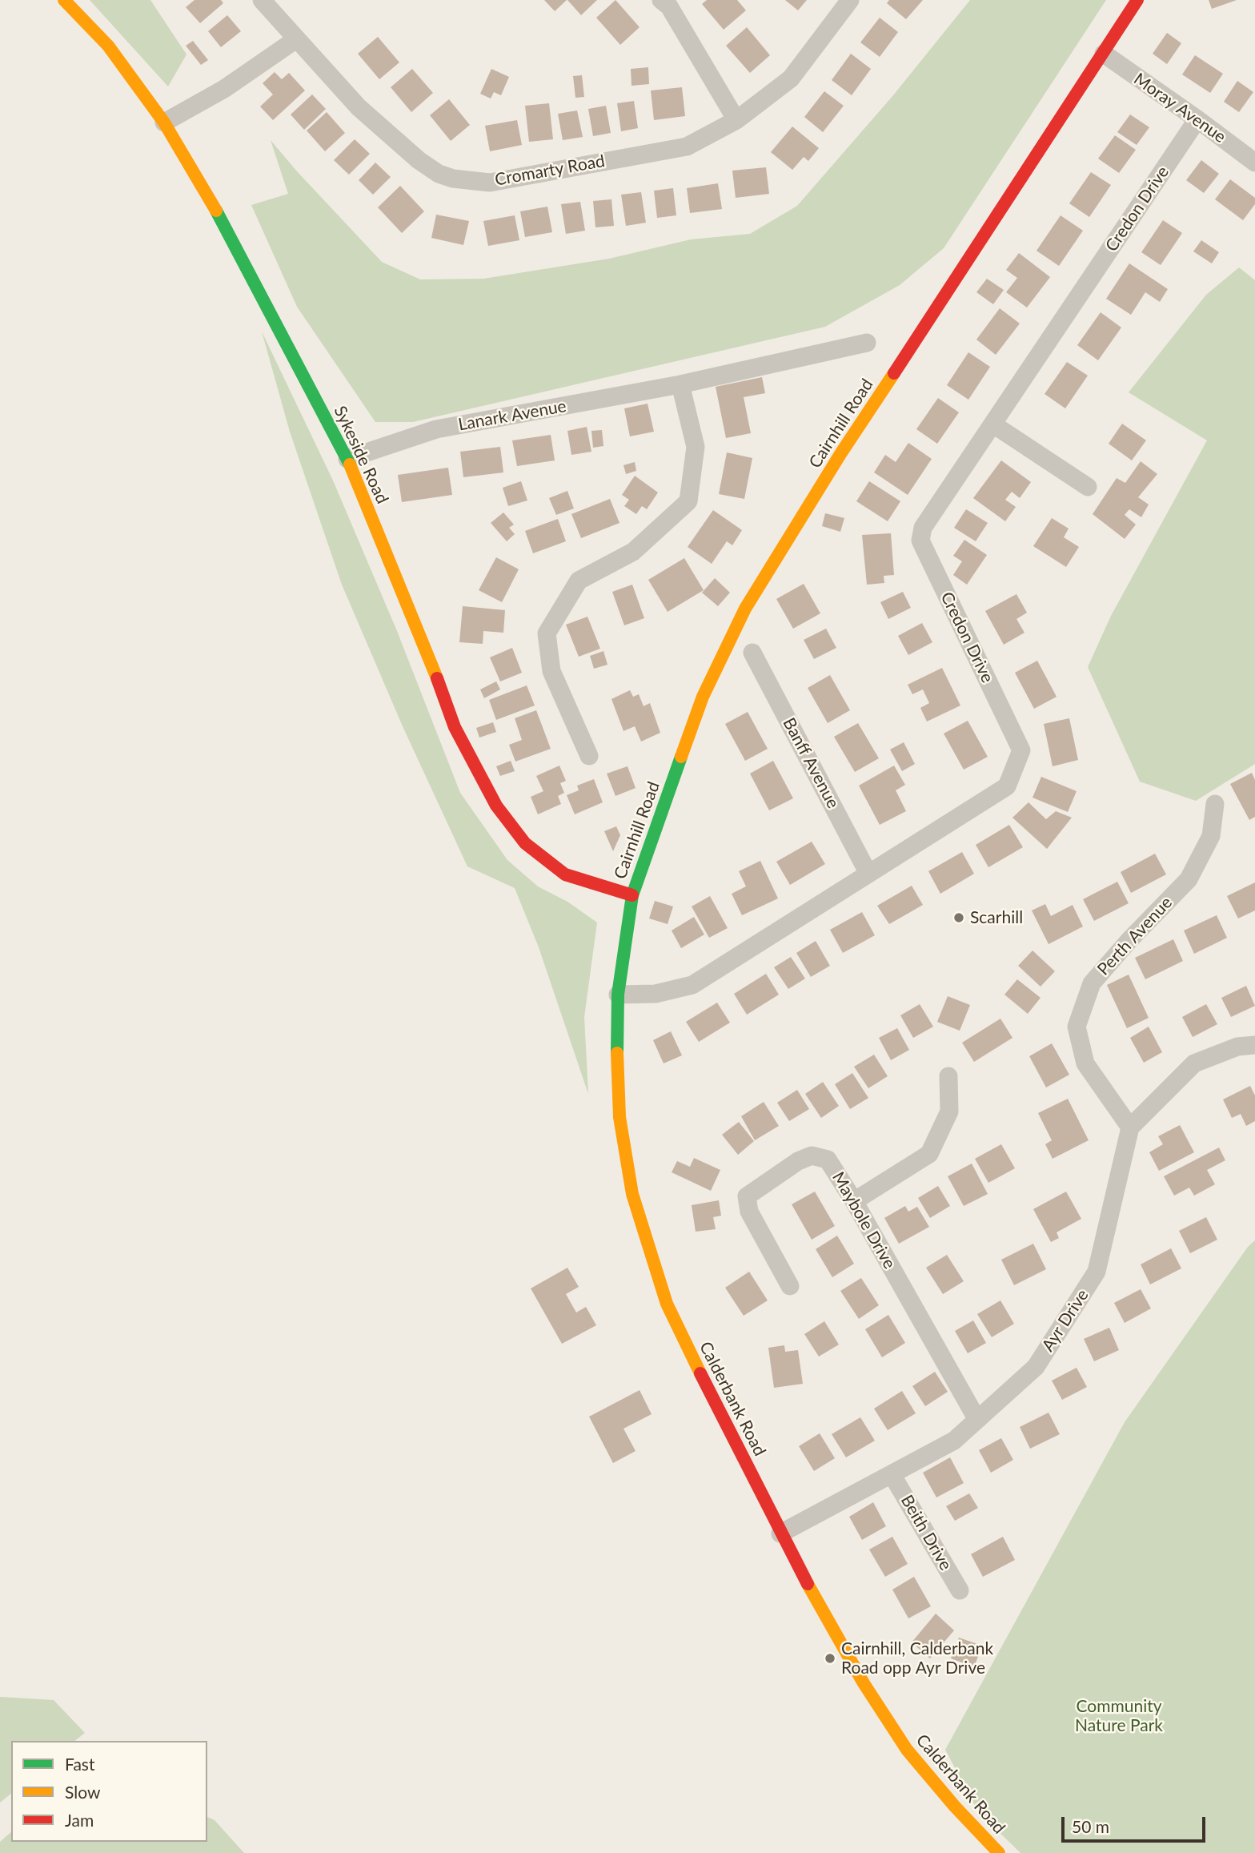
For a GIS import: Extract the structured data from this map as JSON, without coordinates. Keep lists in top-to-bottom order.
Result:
{
  "streets": {
    "main road": ["Cairnhill Road", "Sykeside Road", "Calderbank Road"],
    "street": [
      "Moray Avenue",
      "Cromarty Road",
      "Credon Drive",
      "Lanark Avenue",
      "Banff Avenue",
      "Perth Avenue",
      "Maybole Drive",
      "Ayr Drive",
      "Beith Drive"
    ]
  },
  "crossings": [
    ["Moray Avenue", "Credon Drive"],
    ["Moray Avenue", "Cairnhill Road"],
    ["Credon Drive", "Banff Avenue"],
    ["Credon Drive", "Calderbank Road"],
    ["Lanark Avenue", "Sykeside Road"],
    ["Cairnhill Road", "Sykeside Road"],
    ["Cairnhill Road", "Calderbank Road"],
    ["Sykeside Road", "Calderbank Road"],
    ["Perth Avenue", "Ayr Drive"],
    ["Maybole Drive", "Ayr Drive"],
    ["Ayr Drive", "Calderbank Road"],
    ["Ayr Drive", "Beith Drive"]
  ],
  "parks": ["Community Nature Park"],
  "places": ["Scarhill", "Cairnhill, Calderbank Road opp Ayr Drive"],
  "legend": ["Fast", "Slow", "Jam"],
  "scale_bar": "50 m"
}
